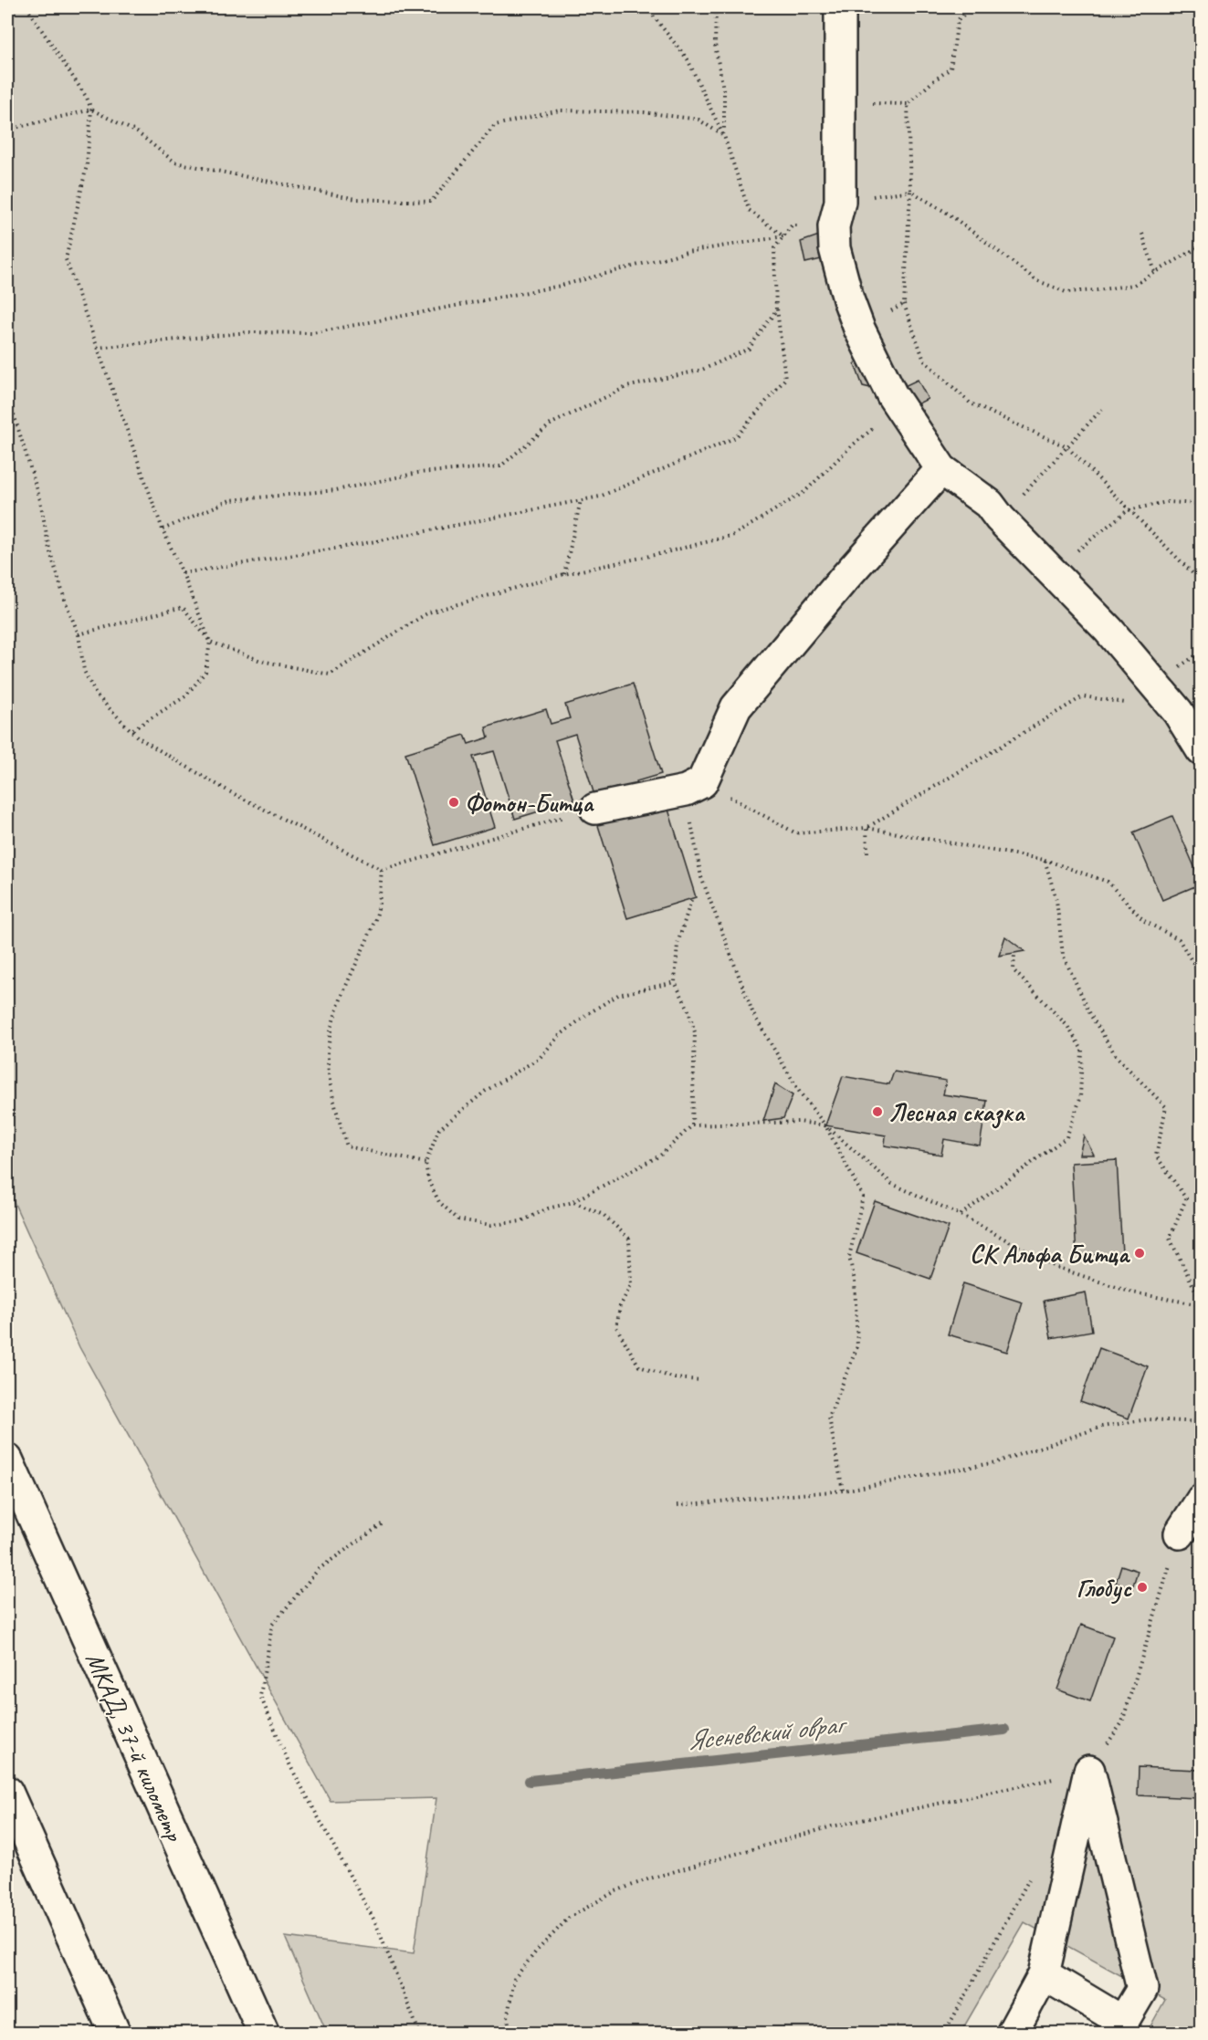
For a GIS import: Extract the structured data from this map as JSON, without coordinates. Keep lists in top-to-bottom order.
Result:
{
  "streets": {
    "main road": ["МКАД, 37-й километр"]
  },
  "water": ["Ясеневский овраг"],
  "places": [
    "Фотон-Битца",
    "Лесная сказка",
    "СК Альфа Битца",
    "Глобус"
  ]
}
